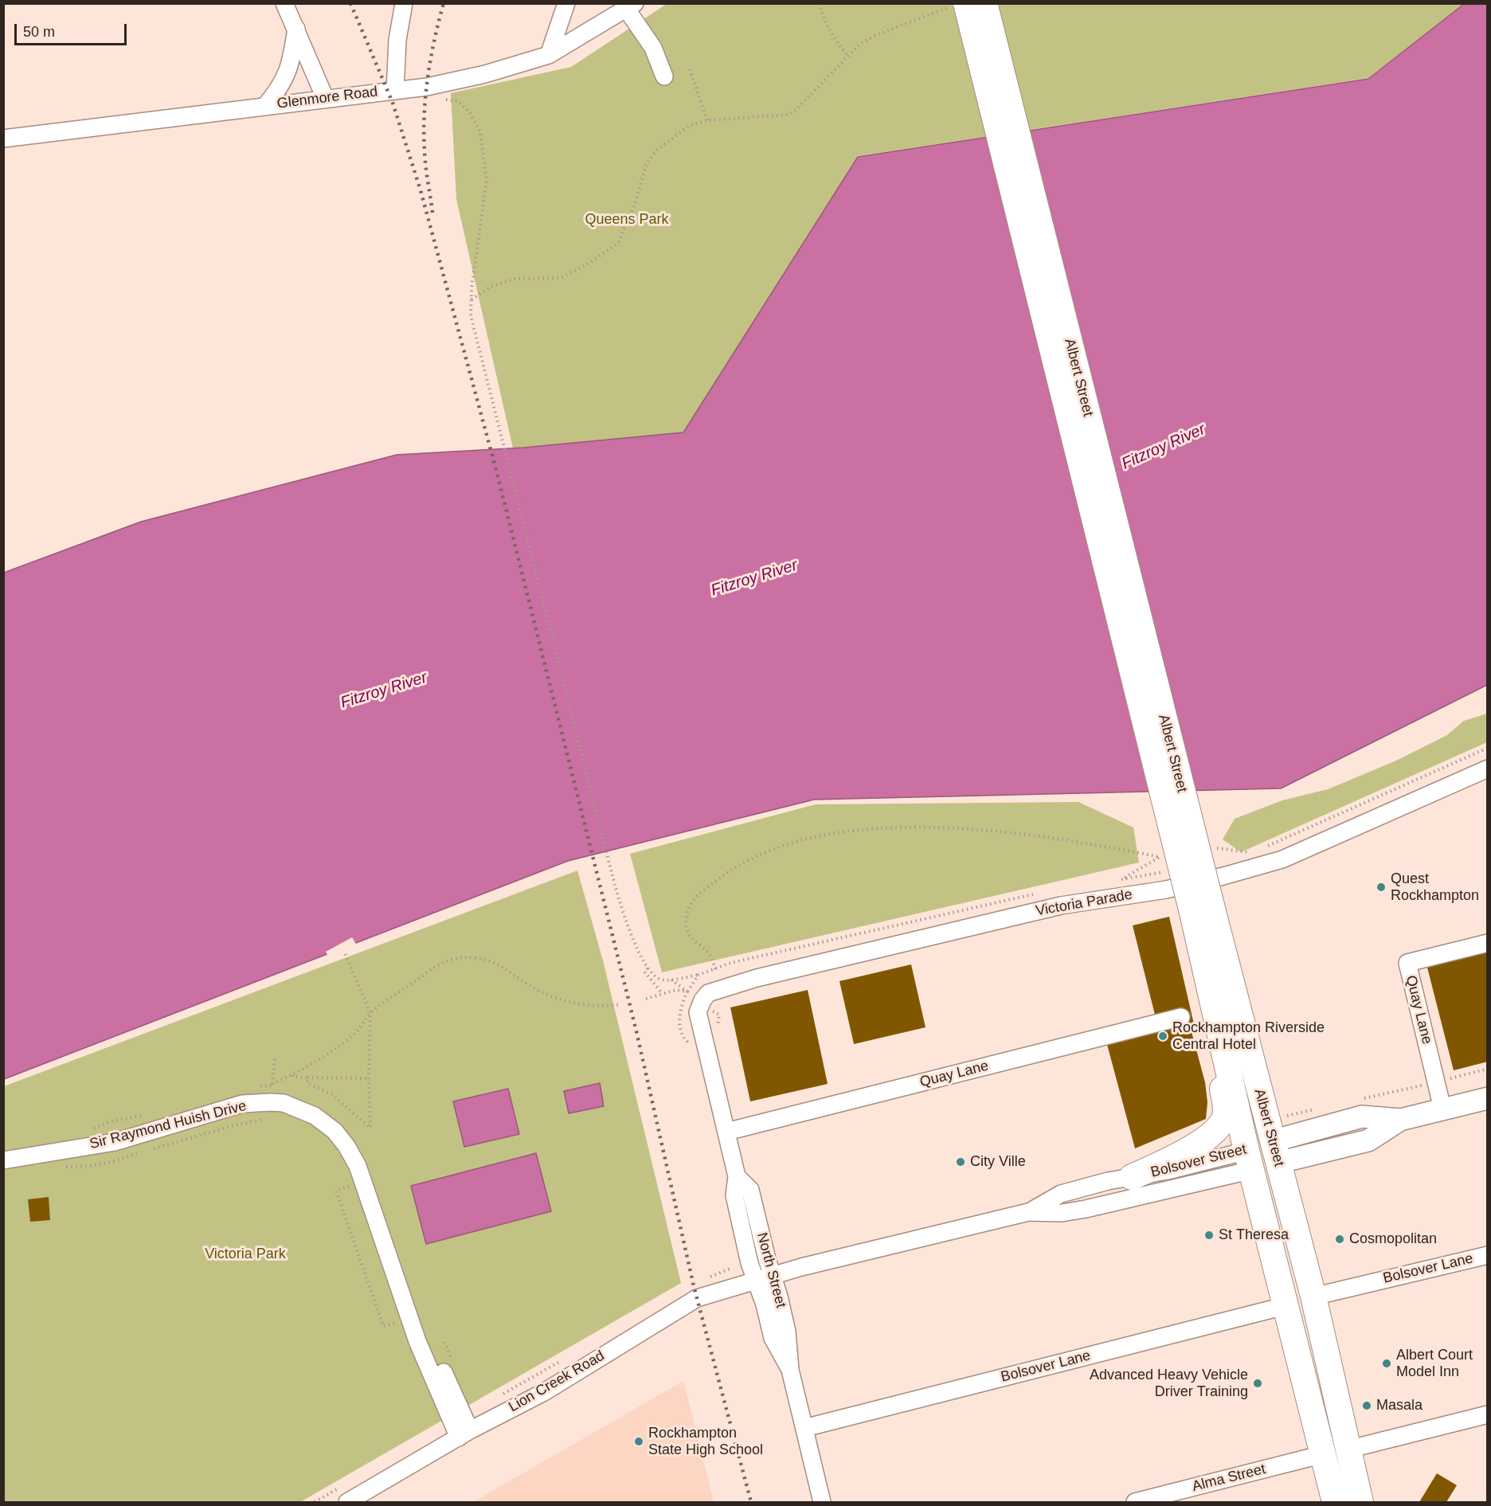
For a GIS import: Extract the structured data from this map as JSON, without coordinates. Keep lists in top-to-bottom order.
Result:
{
  "streets": {
    "highway": ["Albert Street", "Bolsover Street"],
    "street": [
      "Glenmore Road",
      "Victoria Parade",
      "Quay Lane",
      "Sir Raymond Huish Drive",
      "Bolsover Lane",
      "North Street",
      "Lion Creek Road",
      "Alma Street"
    ]
  },
  "crossings": [
    ["Albert Street", "Bolsover Street"],
    ["Albert Street", "Bolsover Lane"],
    ["Albert Street", "Alma Street"],
    ["Victoria Parade", "North Street"],
    ["Quay Lane", "Bolsover Street"],
    ["Quay Lane", "North Street"],
    ["Sir Raymond Huish Drive", "Lion Creek Road"],
    ["Bolsover Street", "North Street"],
    ["Bolsover Street", "Lion Creek Road"],
    ["Bolsover Lane", "North Street"],
    ["North Street", "Lion Creek Road"]
  ],
  "water": ["Fitzroy River"],
  "parks": ["Queens Park", "Victoria Park"],
  "places": [
    "Quest Rockhampton",
    "Rockhampton Riverside Central Hotel",
    "City Ville",
    "St Theresa",
    "Cosmopolitan",
    "Albert Court Model Inn",
    "Advanced Heavy Vehicle Driver Training",
    "Masala",
    "Rockhampton State High School"
  ],
  "scale_bar": "50 m"
}
